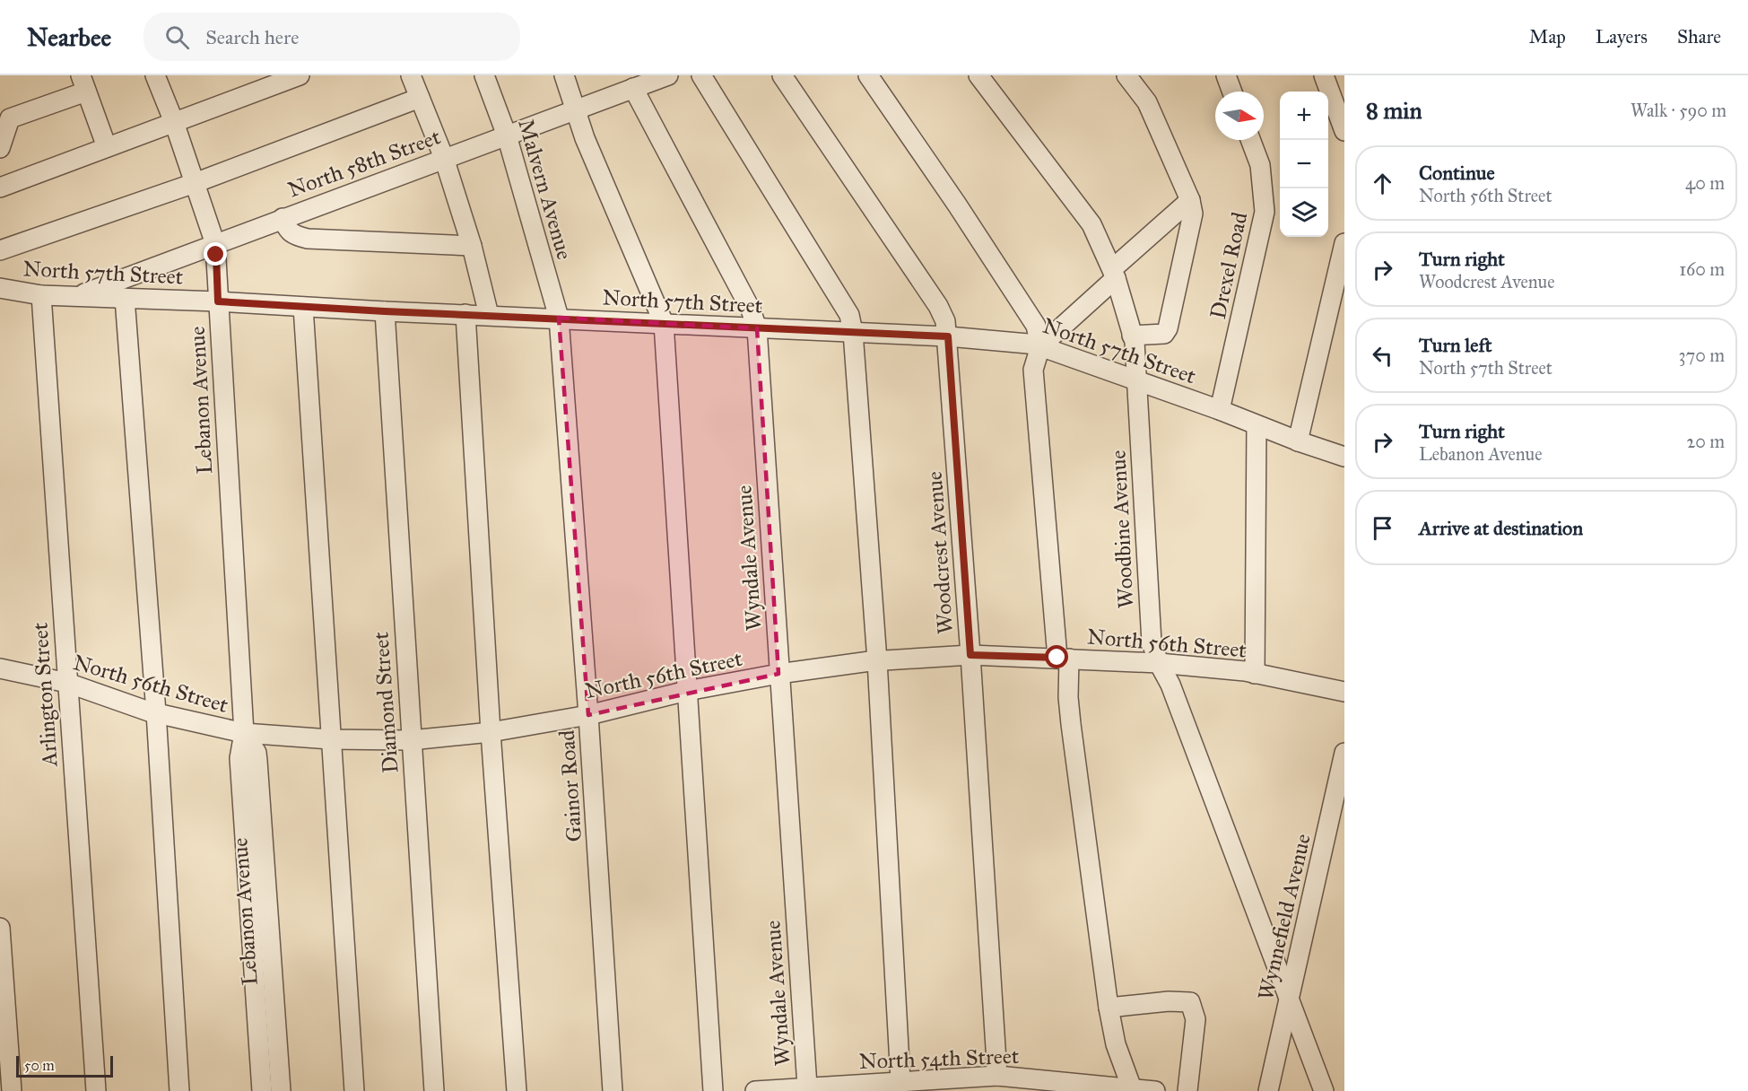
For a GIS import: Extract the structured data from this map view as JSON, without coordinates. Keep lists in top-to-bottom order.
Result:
{
  "streets": {
    "street": [
      "North 58th Street",
      "Malvern Avenue",
      "Drexel Road",
      "North 57th Street",
      "Lebanon Avenue",
      "Woodbine Avenue",
      "Woodcrest Avenue",
      "Wyndale Avenue",
      "North 56th Street",
      "Arlington Street",
      "Diamond Street",
      "Gainor Road",
      "Wynnefield Avenue",
      "North 54th Street"
    ]
  },
  "crossings": [
    ["North 58th Street", "Malvern Avenue"],
    ["North 58th Street", "North 57th Street"],
    ["North 58th Street", "Lebanon Avenue"],
    ["North 58th Street", "Wyndale Avenue"],
    ["Malvern Avenue", "North 57th Street"],
    ["Malvern Avenue", "Gainor Road"],
    ["Drexel Road", "North 57th Street"],
    ["North 57th Street", "Lebanon Avenue"],
    ["North 57th Street", "Woodbine Avenue"],
    ["North 57th Street", "Woodcrest Avenue"],
    ["North 57th Street", "Wyndale Avenue"],
    ["North 57th Street", "Arlington Street"],
    ["North 57th Street", "Diamond Street"],
    ["North 57th Street", "Gainor Road"],
    ["Lebanon Avenue", "North 56th Street"],
    ["Woodbine Avenue", "North 56th Street"],
    ["Woodbine Avenue", "Wynnefield Avenue"],
    ["Woodcrest Avenue", "North 56th Street"],
    ["Woodcrest Avenue", "North 54th Street"],
    ["Wyndale Avenue", "North 56th Street"],
    ["Wyndale Avenue", "North 54th Street"],
    ["North 56th Street", "Arlington Street"],
    ["North 56th Street", "Diamond Street"],
    ["North 56th Street", "Gainor Road"]
  ],
  "scale_bar": "50 m",
  "north": "right",
  "page": {
    "header": "Nearbee",
    "search": "Search here",
    "nav": ["Map", "Layers", "Share"],
    "heading": ["8 min", "Walk · 590 m"],
    "map_buttons": ["+", "−"],
    "list": [
      ["Continue", "North 56th Street", "40 m"],
      ["Turn right", "Woodcrest Avenue", "160 m"],
      ["Turn left", "North 57th Street", "370 m"],
      ["Turn right", "Lebanon Avenue", "20 m"],
      "Arrive at destination"
    ],
    "scale": "50 m"
  }
}
